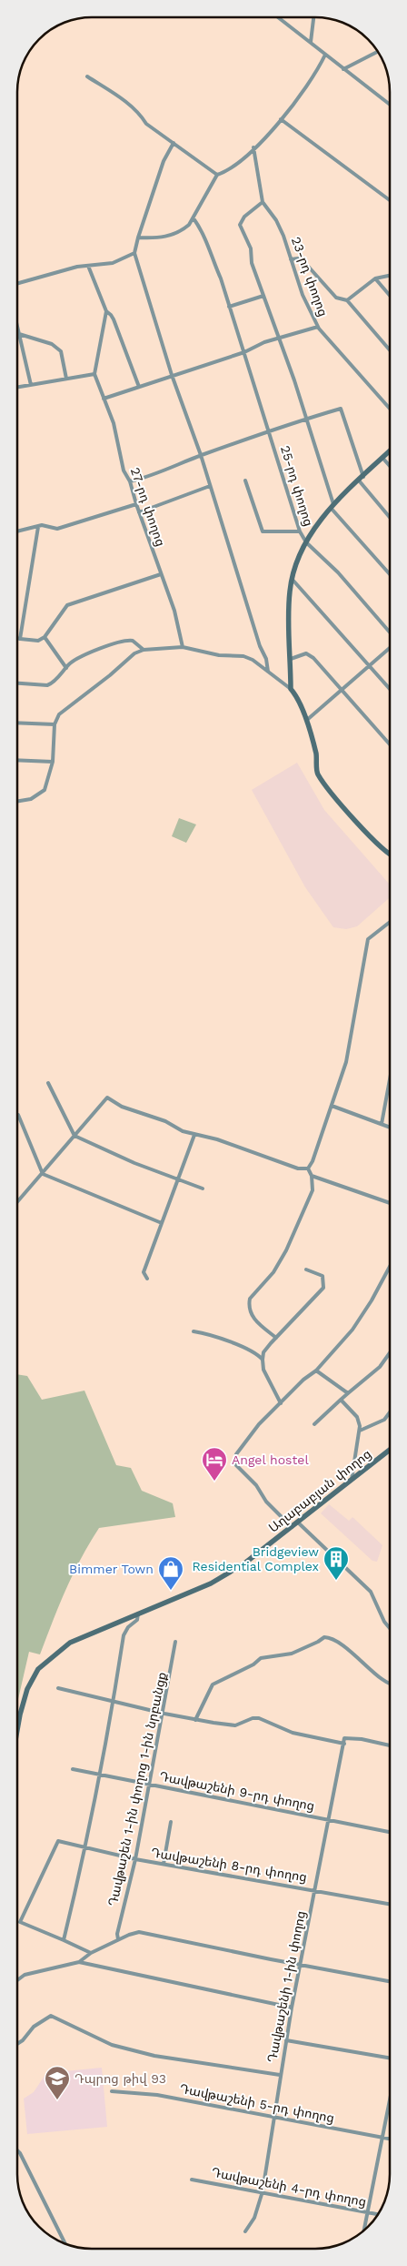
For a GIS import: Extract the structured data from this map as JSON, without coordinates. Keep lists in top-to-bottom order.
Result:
{
  "streets": {
    "street": [
      "23-րդ փողոց",
      "25-րդ փողոց",
      "27-րդ փողոց",
      "Աղաբաբյան փողոց",
      "Դավթաշեն 1-ին փողոց 1-ին նրբանցք",
      "Դավթաշենի 9-րդ փողոց",
      "Դավթաշենի 8-րդ փողոց",
      "Դավթաշենի 1-ին փողոց",
      "Դավթաշենի 5-րդ փողոց",
      "Դավթաշենի 4-րդ փողոց"
    ]
  },
  "crossings": [
    ["Դավթաշեն 1-ին փողոց 1-ին նրբանցք", "Դավթաշենի 9-րդ փողոց"],
    ["Դավթաշեն 1-ին փողոց 1-ին նրբանցք", "Դավթաշենի 8-րդ փողոց"],
    ["Դավթաշենի 9-րդ փողոց", "Դավթաշենի 1-ին փողոց"],
    ["Դավթաշենի 8-րդ փողոց", "Դավթաշենի 1-ին փողոց"],
    ["Դավթաշենի 1-ին փողոց", "Դավթաշենի 5-րդ փողոց"],
    ["Դավթաշենի 1-ին փողոց", "Դավթաշենի 4-րդ փողոց"]
  ],
  "places": {
    "hotel": ["Angel hostel"],
    "building": ["Bridgeview Residential Complex"],
    "shop": ["Bimmer Town"],
    "school or university": ["Դպրոց թիվ 93"]
  }
}
